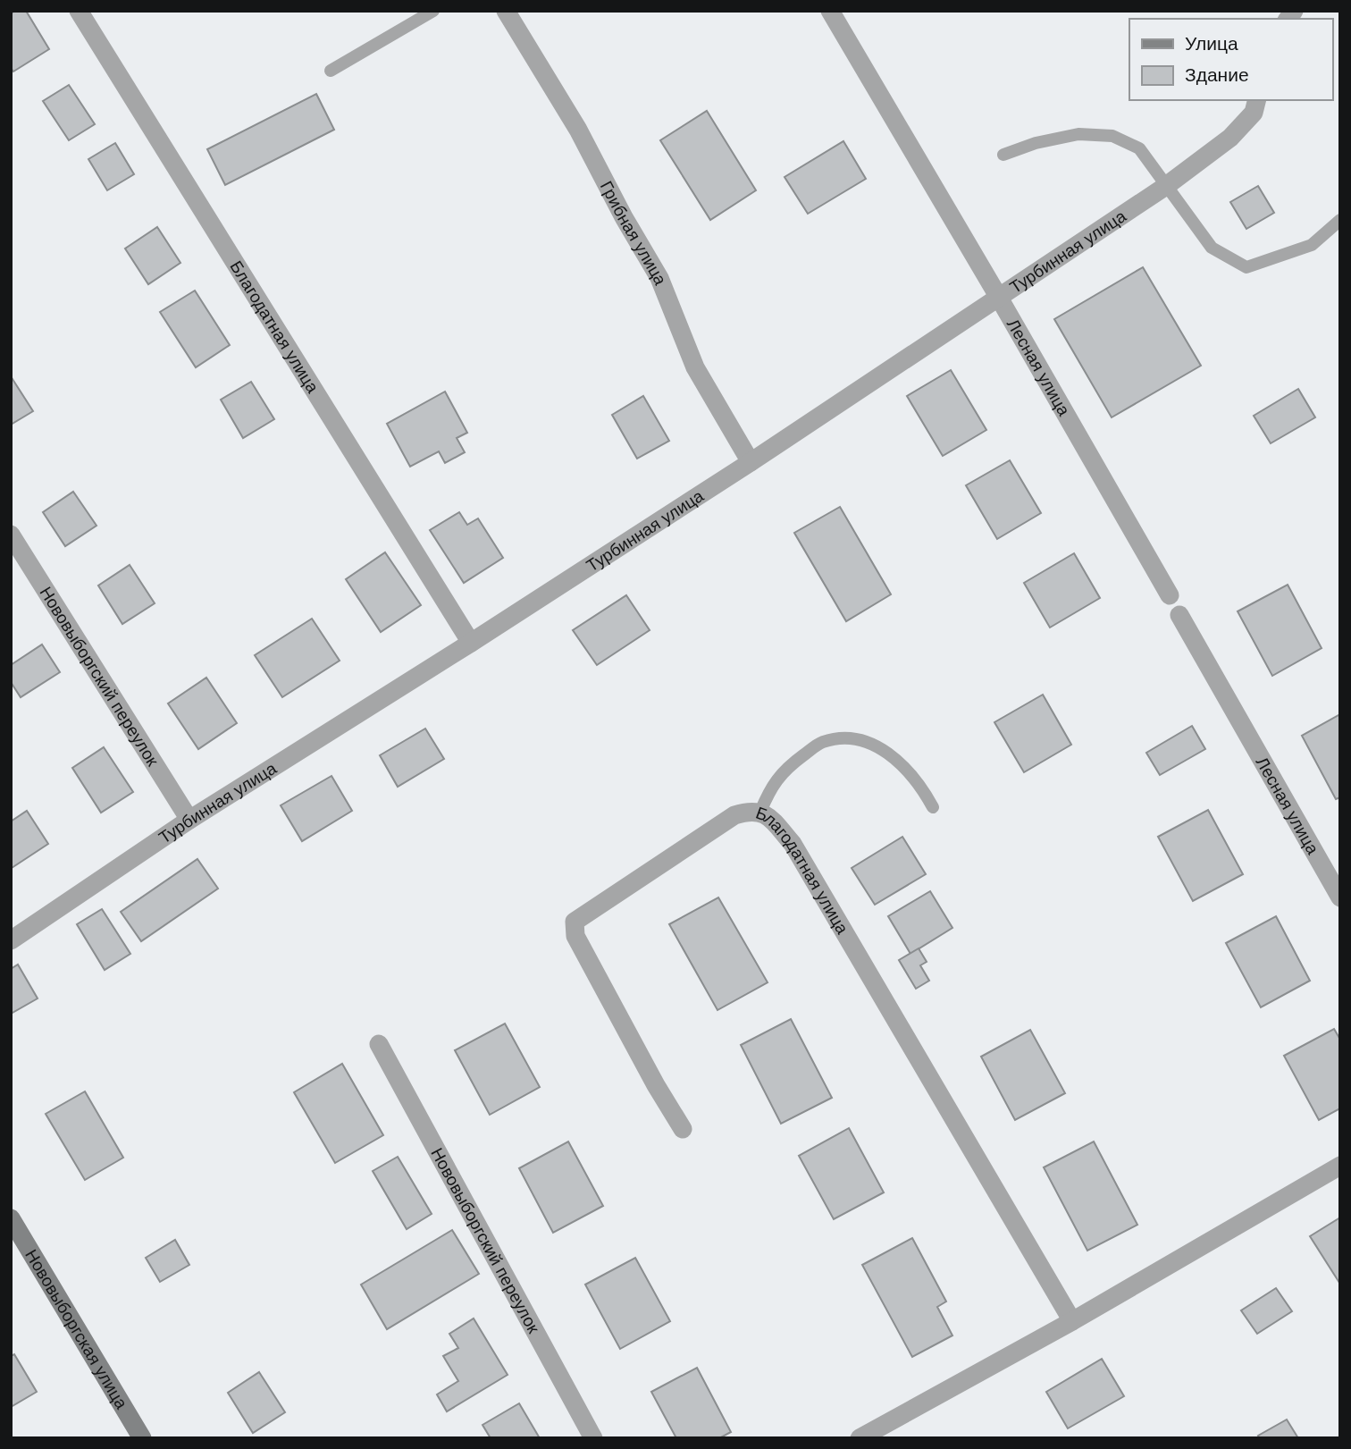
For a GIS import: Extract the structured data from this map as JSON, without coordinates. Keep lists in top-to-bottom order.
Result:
{
  "streets": {
    "street": [
      "Грибная улица",
      "Турбинная улица",
      "Благодатная улица",
      "Лесная улица",
      "Нововыборгский переулок",
      "Нововыборгская улица"
    ]
  },
  "crossings": [
    ["Грибная улица", "Турбинная улица"],
    ["Турбинная улица", "Благодатная улица"],
    ["Турбинная улица", "Лесная улица"],
    ["Турбинная улица", "Нововыборгский переулок"]
  ],
  "legend": ["Улица", "Здание"]
}
